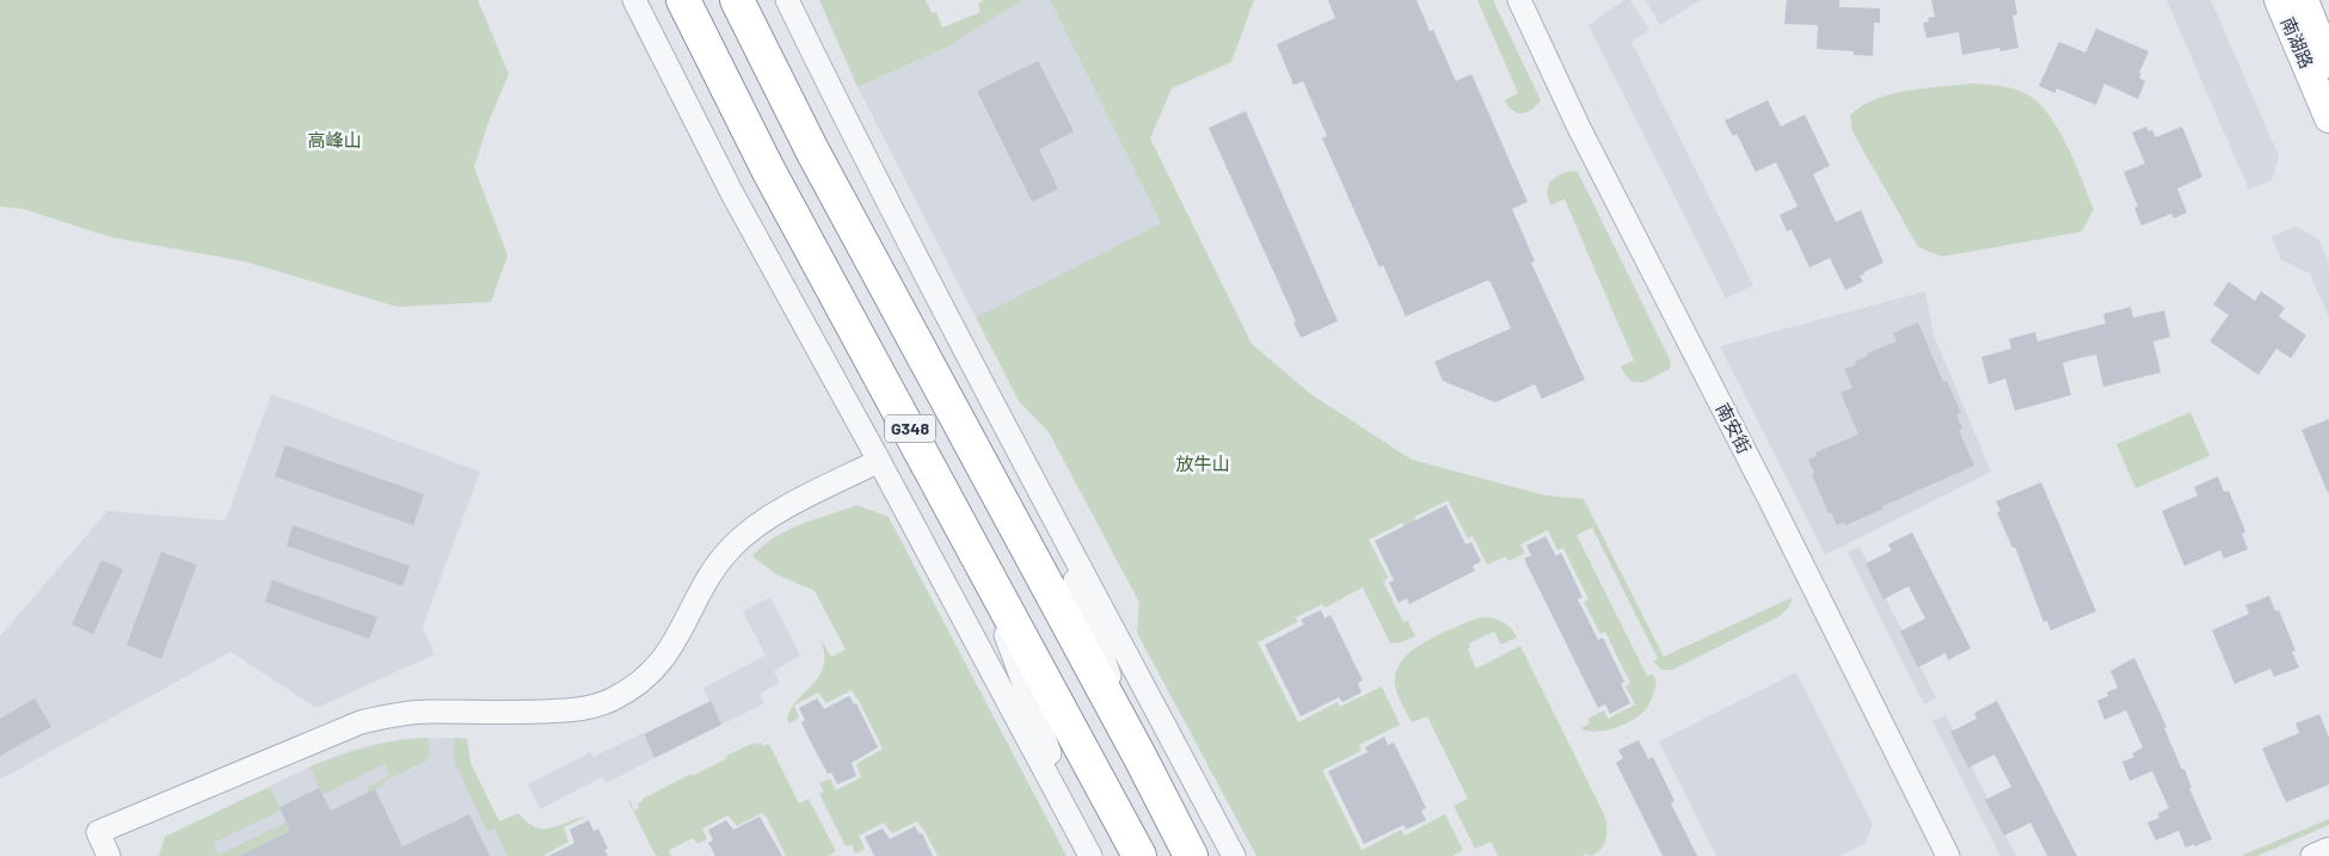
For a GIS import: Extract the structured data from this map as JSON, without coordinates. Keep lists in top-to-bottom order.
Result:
{
  "streets": {
    "highway": ["G348"],
    "main road": ["南湖路"],
    "street": ["南安街"]
  },
  "parks": ["高峰山", "放牛山"]
}
